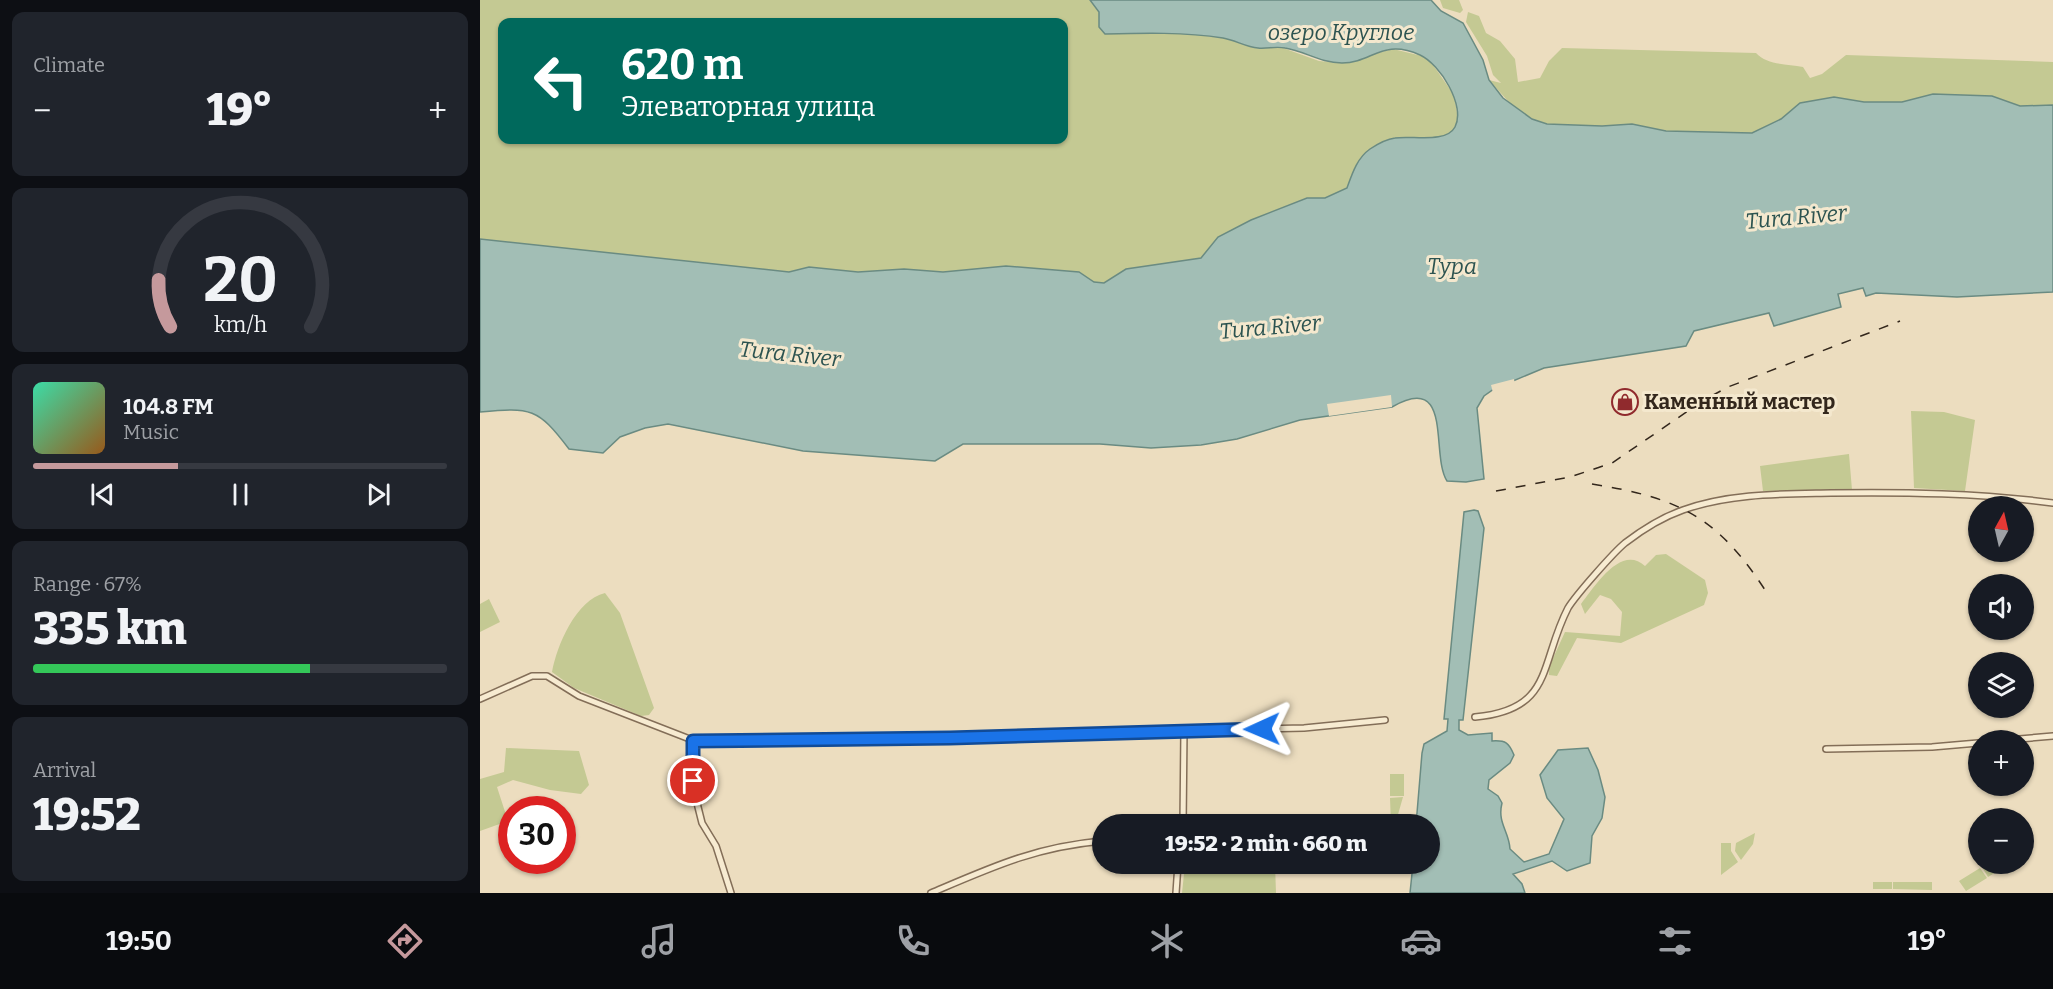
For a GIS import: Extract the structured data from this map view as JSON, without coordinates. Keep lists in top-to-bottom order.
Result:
{
  "water": ["озеро Круглое", "Tura River", "Тура"],
  "places": {
    "shop": ["Каменный мастер"]
  },
  "north": "top",
  "page": {
    "tile": [
      "Climate",
      ["Range · 67%", "335 km"],
      ["Arrival", "19:52"]
    ],
    "turn": ["620 m", "Элеваторная улица"],
    "heat": ["−", "19°", "+"],
    "song": ["104.8 FM", "Music"],
    "map_buttons": ["+", "−"],
    "limit": "30",
    "trip": "19:52 · 2 min · 660 m",
    "tabs": ["19:50", "19°"],
    "gauge": ["20", "km/h"]
  }
}
